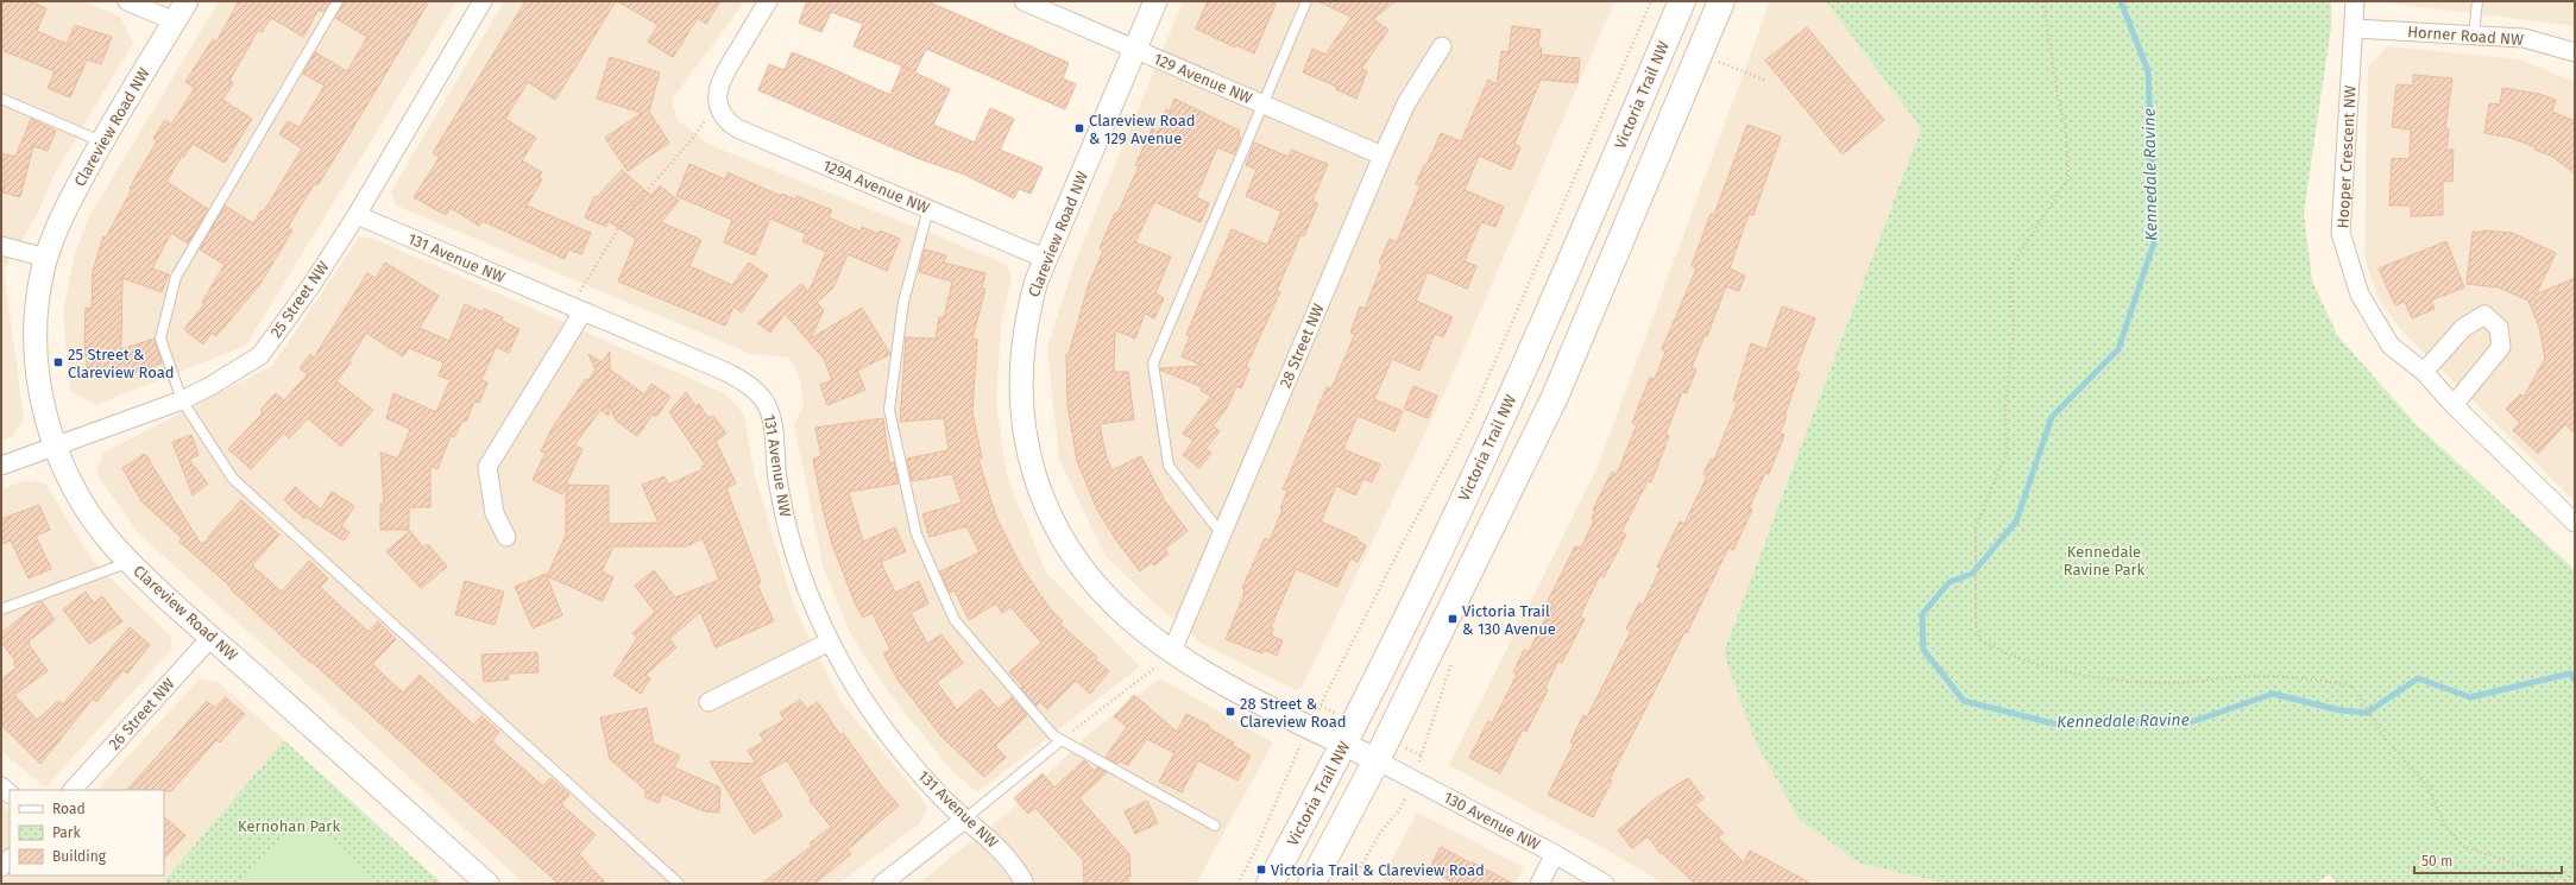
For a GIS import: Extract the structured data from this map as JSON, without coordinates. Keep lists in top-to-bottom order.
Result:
{
  "streets": {
    "main road": ["Victoria Trail NW"],
    "street": [
      "Horner Road NW",
      "129 Avenue NW",
      "Clareview Road NW",
      "Hooper Crescent NW",
      "129A Avenue NW",
      "131 Avenue NW",
      "25 Street NW",
      "28 Street NW",
      "26 Street NW",
      "130 Avenue NW"
    ]
  },
  "crossings": [
    ["Horner Road NW", "Hooper Crescent NW"],
    ["129 Avenue NW", "Clareview Road NW"],
    ["129 Avenue NW", "28 Street NW"],
    ["Victoria Trail NW", "Clareview Road NW"],
    ["Clareview Road NW", "129A Avenue NW"],
    ["Clareview Road NW", "25 Street NW"],
    ["Clareview Road NW", "28 Street NW"],
    ["Clareview Road NW", "26 Street NW"],
    ["Clareview Road NW", "130 Avenue NW"],
    ["131 Avenue NW", "25 Street NW"]
  ],
  "water": ["Kennedale Ravine"],
  "parks": ["Kennedale Ravine Park", "Kernohan Park"],
  "places": {
    "transit": [
      "Clareview Road & 129 Avenue",
      "25 Street & Clareview Road",
      "Victoria Trail & 130 Avenue",
      "28 Street & Clareview Road",
      "Victoria Trail & Clareview Road"
    ]
  },
  "legend": ["Road", "Park", "Building"],
  "scale_bar": "50 m"
}
